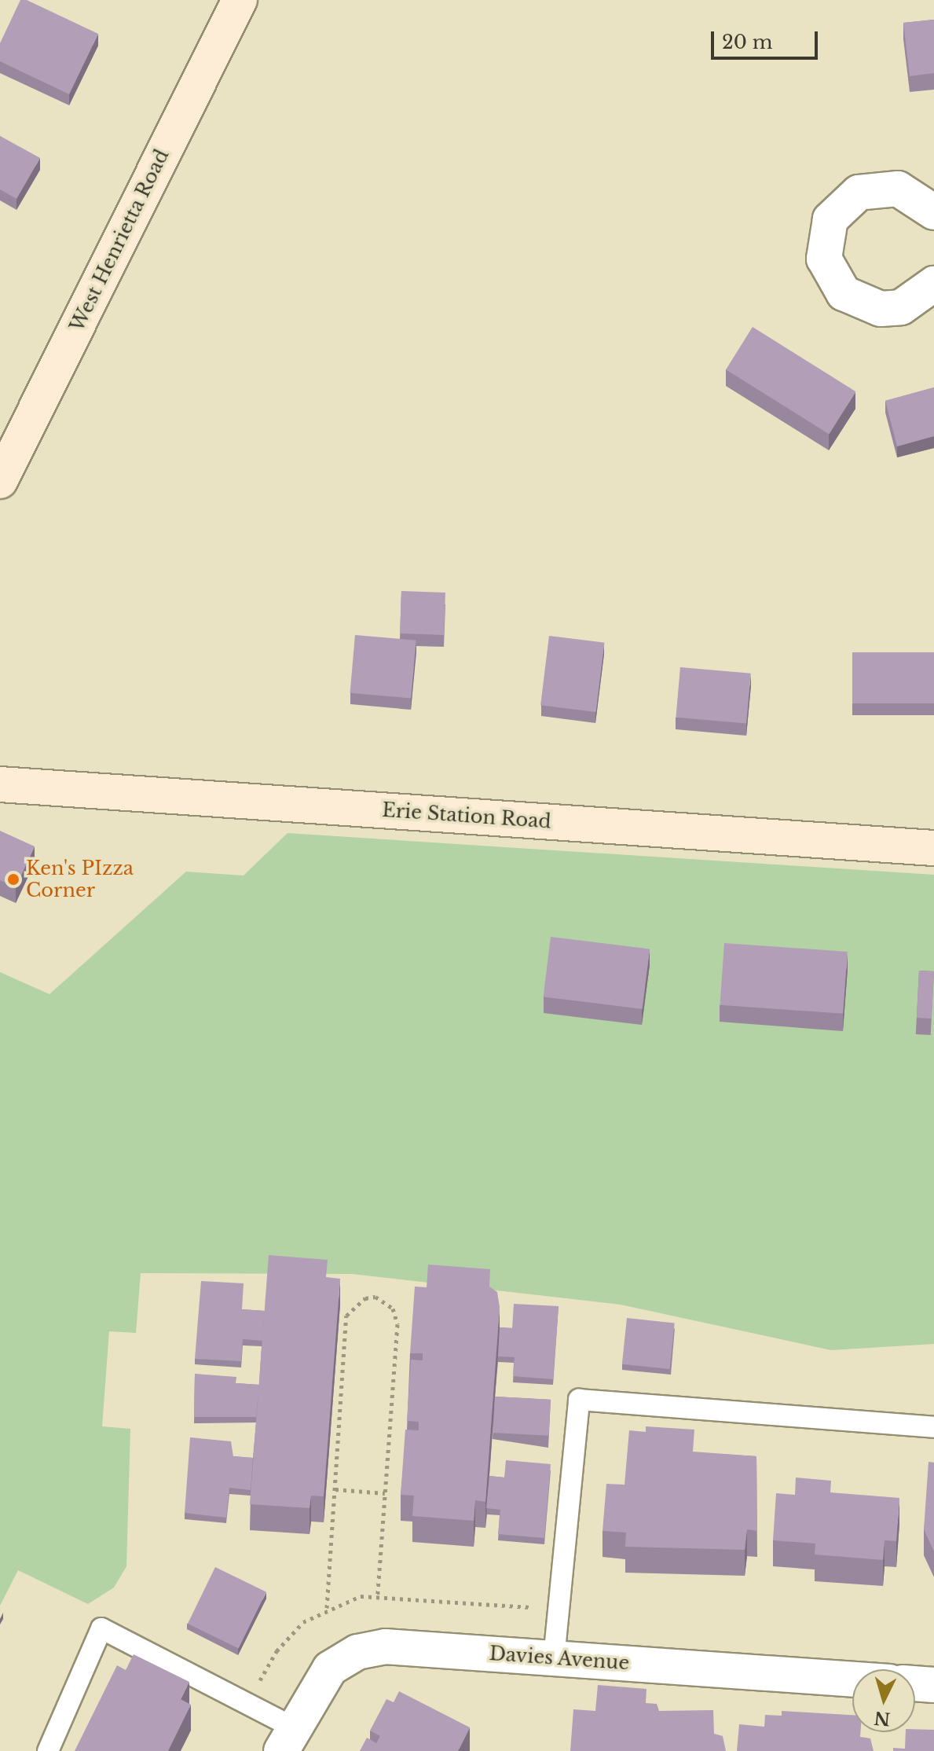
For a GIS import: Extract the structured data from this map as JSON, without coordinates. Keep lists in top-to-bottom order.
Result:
{
  "streets": {
    "main road": ["West Henrietta Road", "Erie Station Road"],
    "street": ["Davies Avenue"]
  },
  "places": ["Ken's PIzza Corner"],
  "scale_bar": "20 m",
  "north": "bottom"
}
